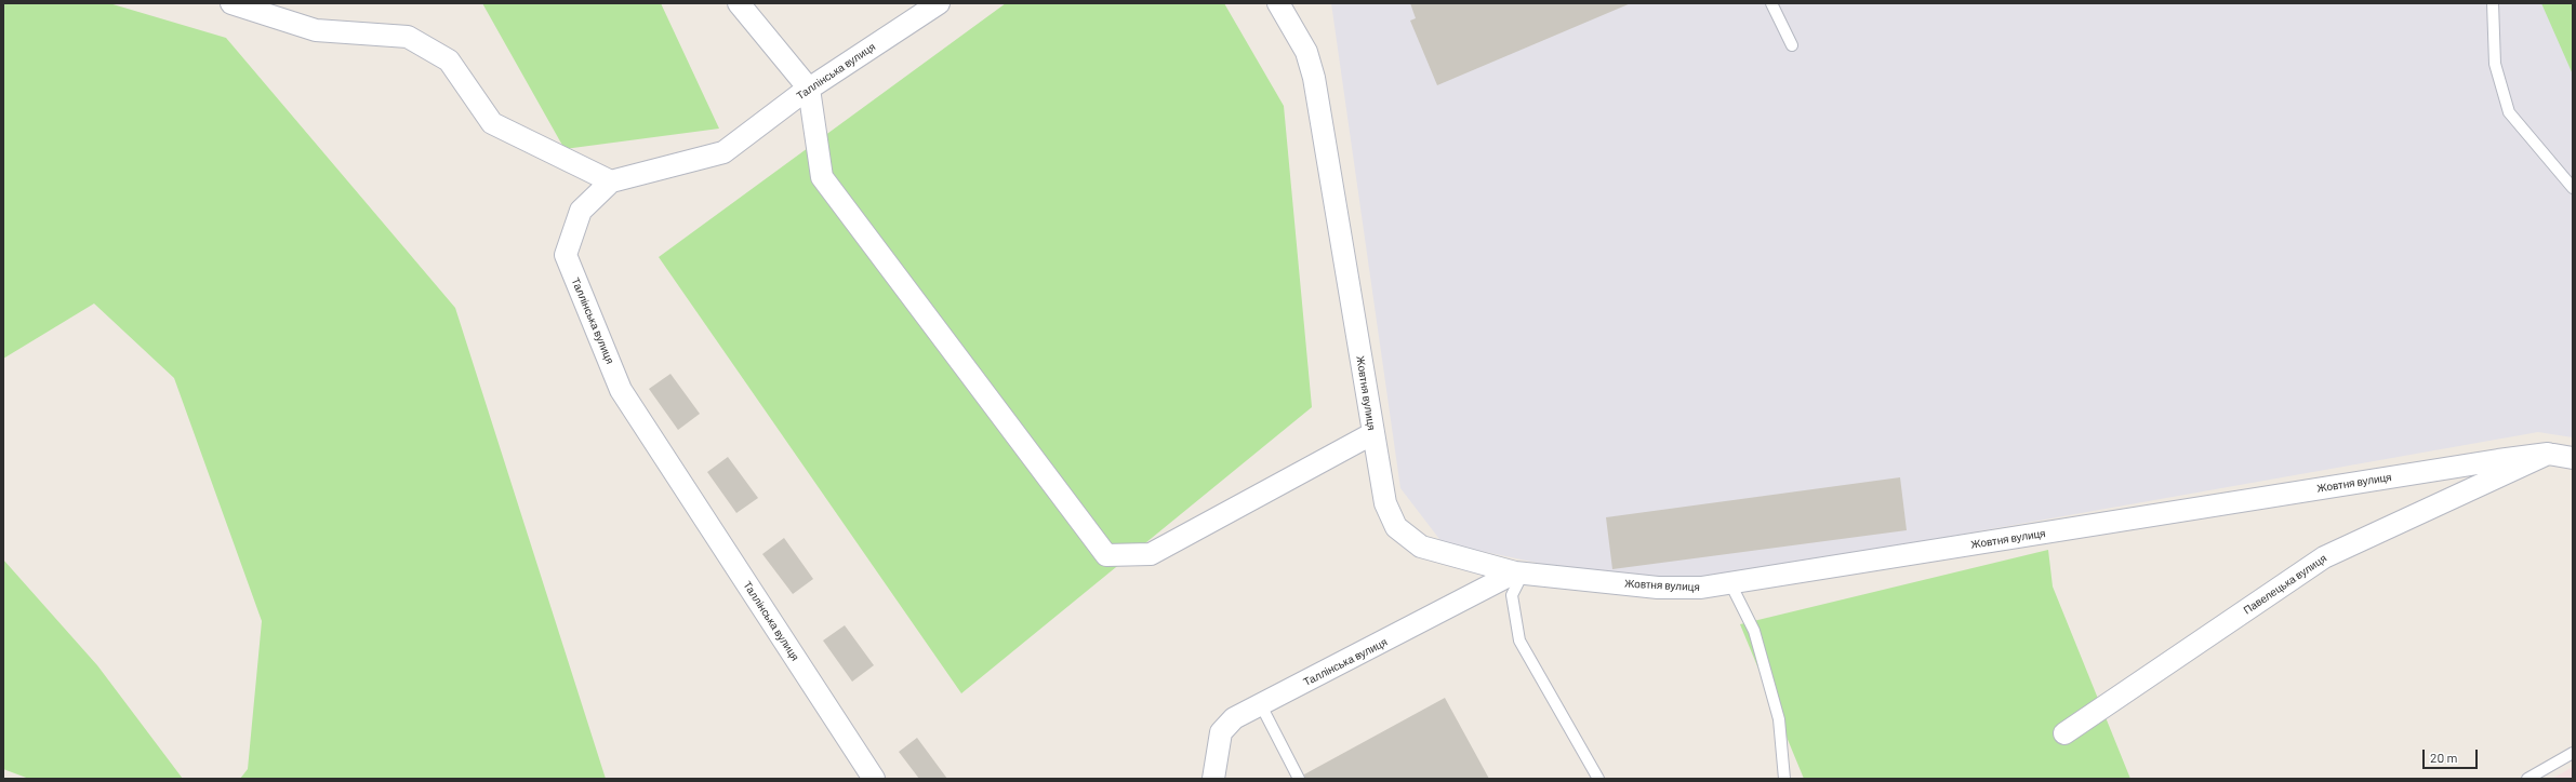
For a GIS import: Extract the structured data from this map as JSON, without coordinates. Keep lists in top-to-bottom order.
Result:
{
  "streets": {
    "street": ["Таллінська вулиця", "Жовтня вулиця", "Павелецька вулиця"]
  },
  "crossings": [
    ["Таллінська вулиця", "Жовтня вулиця"],
    ["Жовтня вулиця", "Павелецька вулиця"]
  ],
  "scale_bar": "20 m"
}
